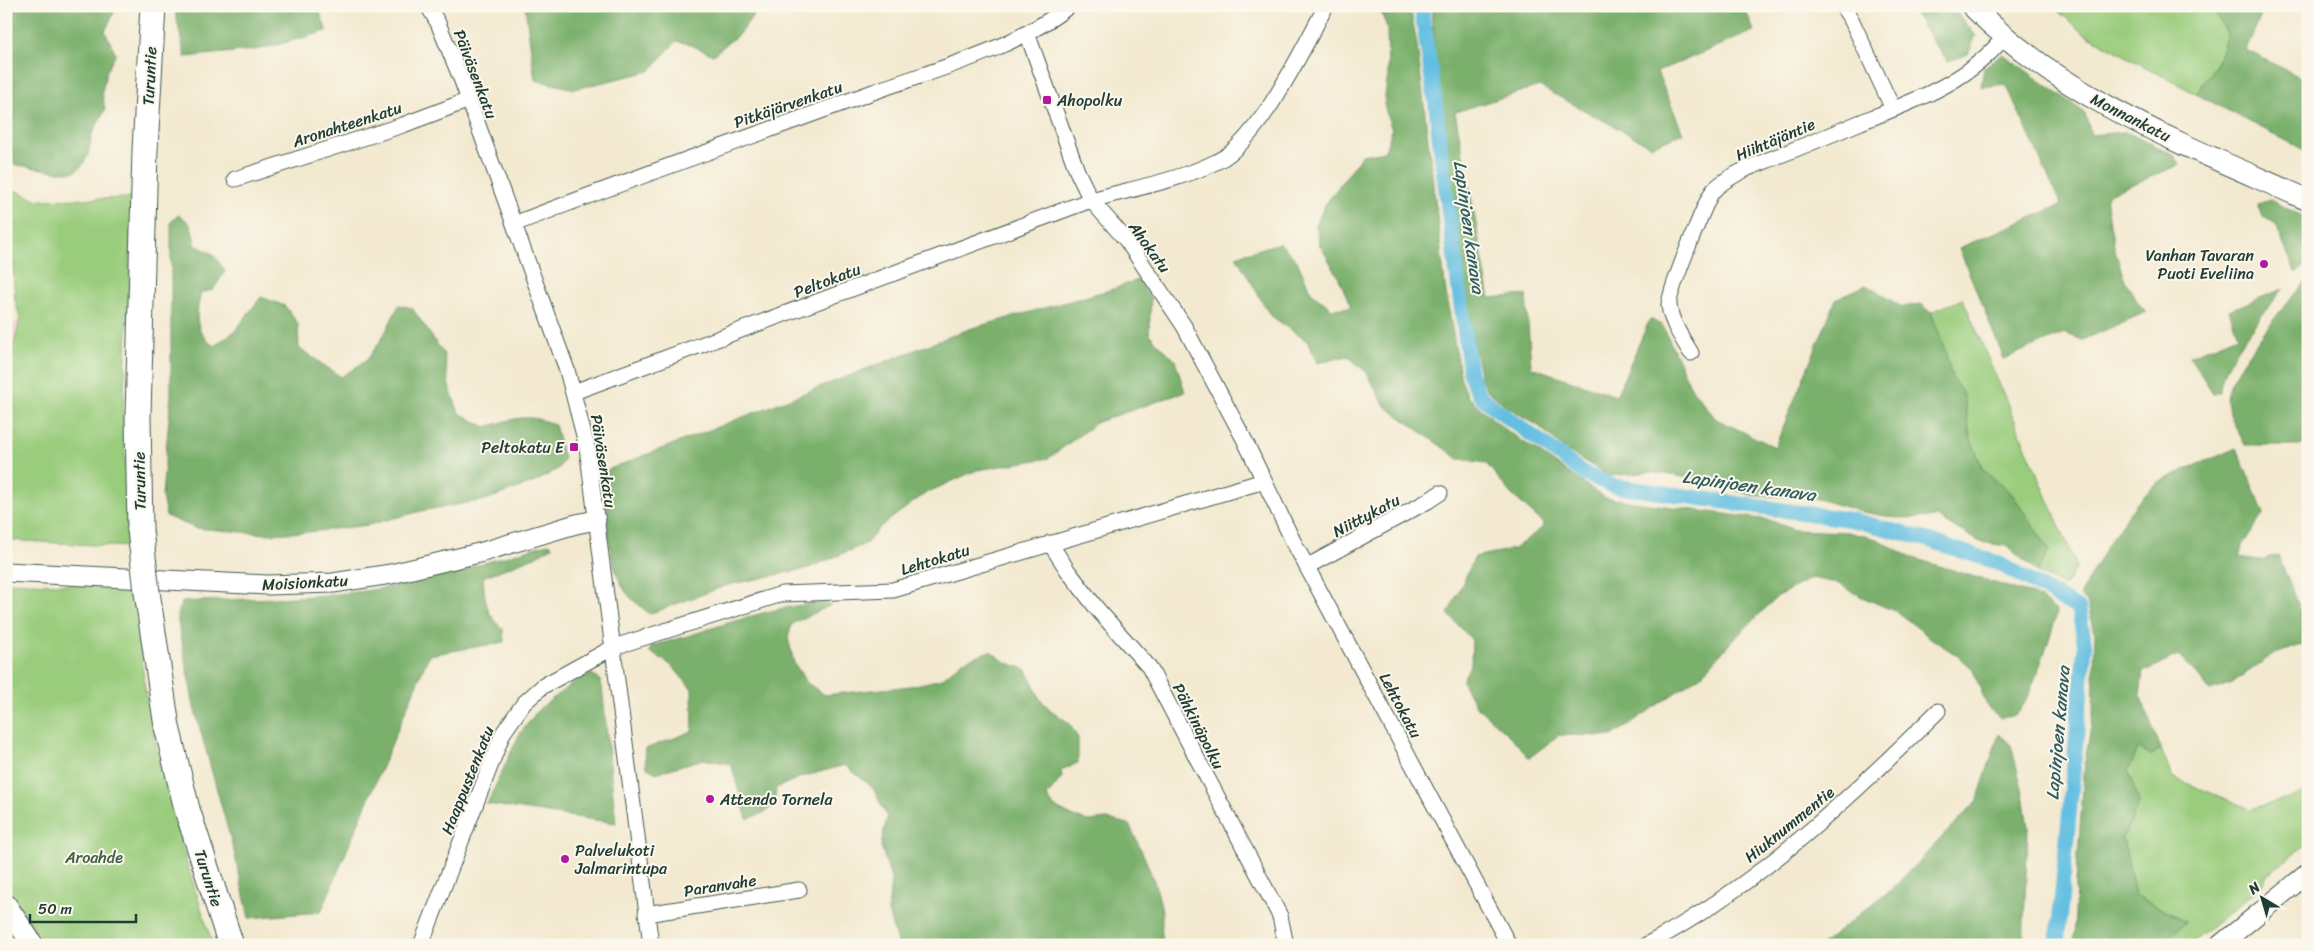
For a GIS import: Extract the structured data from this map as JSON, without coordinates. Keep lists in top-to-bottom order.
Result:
{
  "streets": {
    "highway": ["Turuntie"],
    "main road": ["Monnankatu"],
    "street": [
      "Päiväsenkatu",
      "Pitkäjärvenkatu",
      "Aronahteenkatu",
      "Hiihtäjäntie",
      "Ahokatu",
      "Peltokatu",
      "Niittykatu",
      "Lehtokatu",
      "Moisionkatu",
      "Pähkinäpolku",
      "Haappustenkatu",
      "Hiuknummentie",
      "Paranvahe"
    ]
  },
  "crossings": [
    ["Päiväsenkatu", "Pitkäjärvenkatu"],
    ["Päiväsenkatu", "Aronahteenkatu"],
    ["Päiväsenkatu", "Peltokatu"],
    ["Päiväsenkatu", "Lehtokatu"],
    ["Päiväsenkatu", "Moisionkatu"],
    ["Päiväsenkatu", "Haappustenkatu"],
    ["Päiväsenkatu", "Paranvahe"],
    ["Pitkäjärvenkatu", "Ahokatu"],
    ["Monnankatu", "Hiihtäjäntie"],
    ["Ahokatu", "Peltokatu"],
    ["Ahokatu", "Lehtokatu"],
    ["Niittykatu", "Lehtokatu"],
    ["Lehtokatu", "Pähkinäpolku"],
    ["Lehtokatu", "Haappustenkatu"]
  ],
  "water": ["Lapinjoen kanava"],
  "parks": ["Aroahde"],
  "places": {
    "transit": ["Ahopolku", "Peltokatu E"],
    "other": ["Vanhan Tavaran Puoti Eveliina", "Attendo Tornela", "Palvelukoti Jalmarintupa"]
  },
  "scale_bar": "50 m",
  "north": "top left"
}
